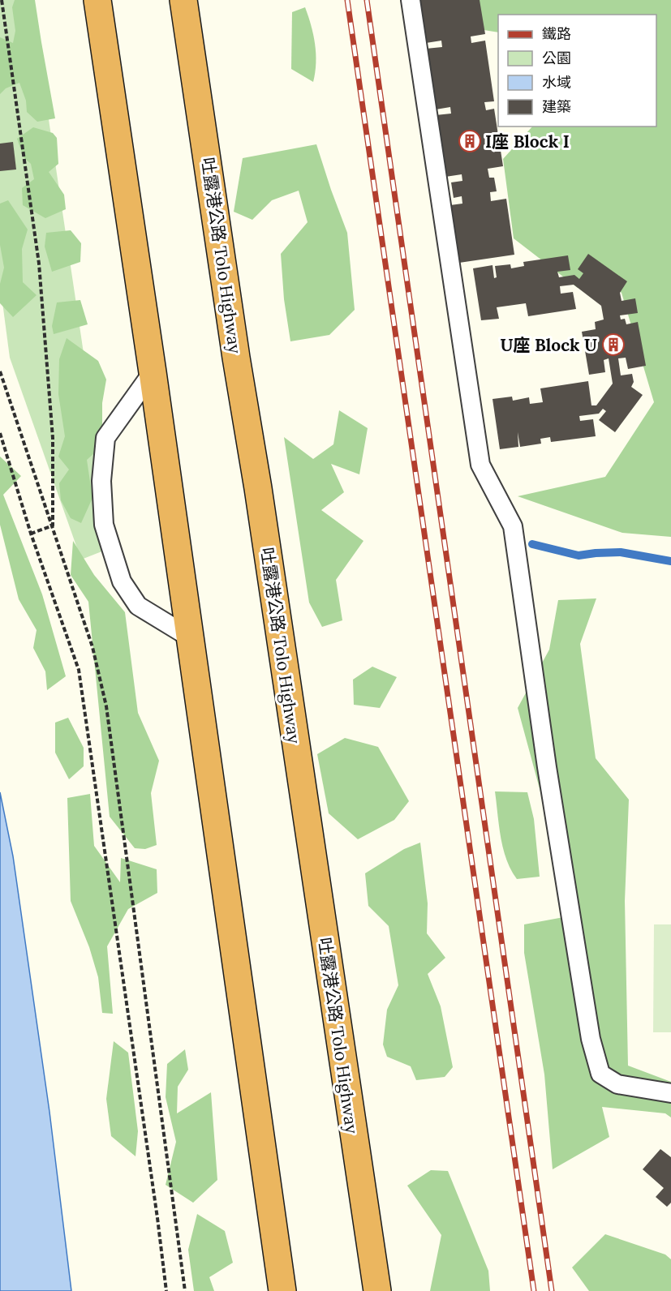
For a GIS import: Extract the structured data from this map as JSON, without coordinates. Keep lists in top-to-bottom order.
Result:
{
  "streets": {
    "highway": ["吐露港公路 Tolo Highway"]
  },
  "places": {
    "building": ["I座 Block I", "U座 Block U"]
  },
  "legend": [
    "鐵路",
    "公園",
    "水域",
    "建築"
  ]
}
